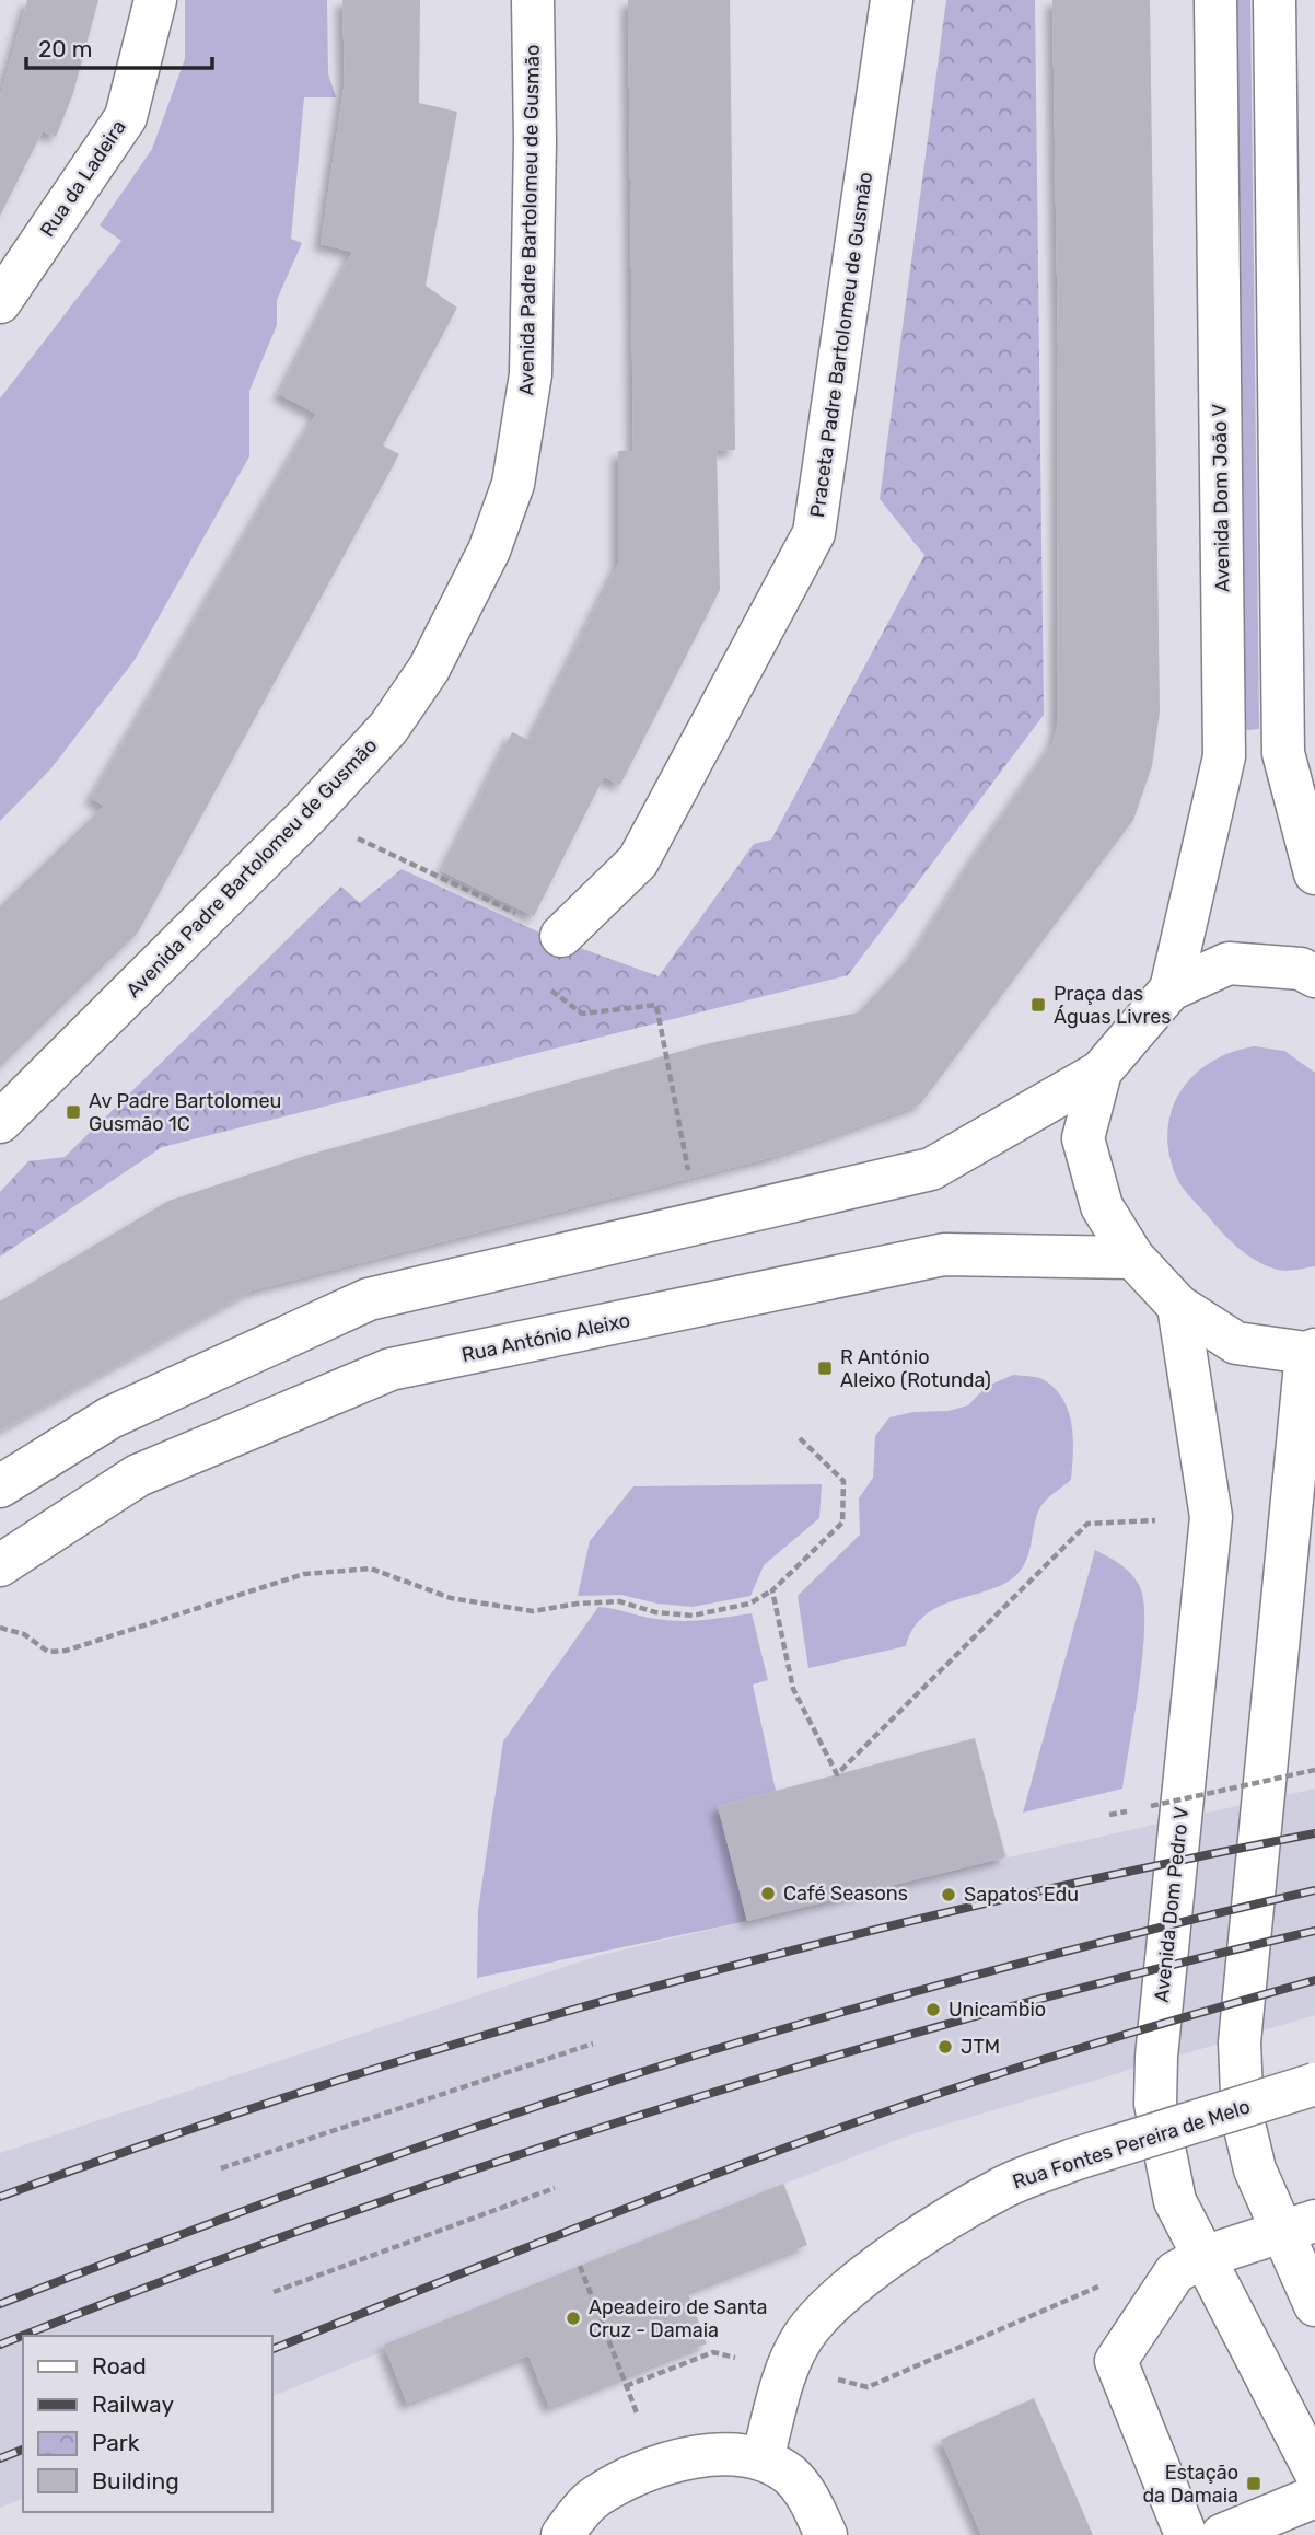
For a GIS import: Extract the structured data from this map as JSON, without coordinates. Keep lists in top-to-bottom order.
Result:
{
  "streets": {
    "street": [
      "Rua da Ladeira",
      "Avenida Padre Bartolomeu de Gusmão",
      "Praceta Padre Bartolomeu de Gusmão",
      "Avenida Dom João V",
      "Rua António Aleixo",
      "Avenida Dom Pedro V",
      "Rua Fontes Pereira de Melo"
    ]
  },
  "places": {
    "transit": [
      "Praça das Águas Livres",
      "Av Padre Bartolomeu Gusmão 1C",
      "R António Aleixo (Rotunda)",
      "Estação da Damaia"
    ],
    "other": [
      "Café Seasons",
      "Sapatos Edu",
      "Unicambio",
      "JTM",
      "Apeadeiro de Santa Cruz - Damaia"
    ]
  },
  "legend": [
    "Road",
    "Railway",
    "Park",
    "Building"
  ],
  "scale_bar": "20 m"
}
